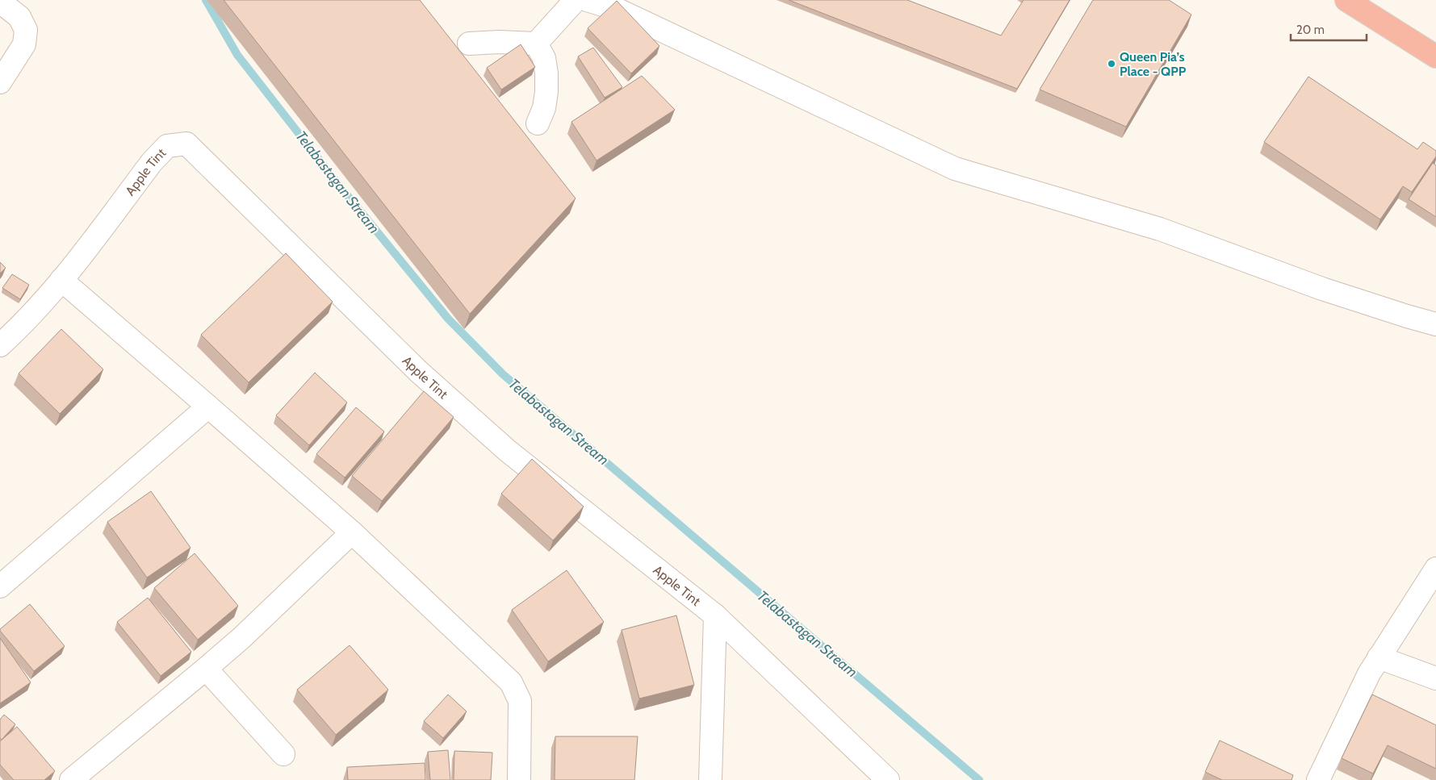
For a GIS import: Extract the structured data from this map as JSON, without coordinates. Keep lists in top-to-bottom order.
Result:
{
  "streets": {
    "street": ["Apple Tint"]
  },
  "water": ["Telabastagan Stream"],
  "places": ["Queen Pia’s Place - QPP"],
  "scale_bar": "20 m"
}
